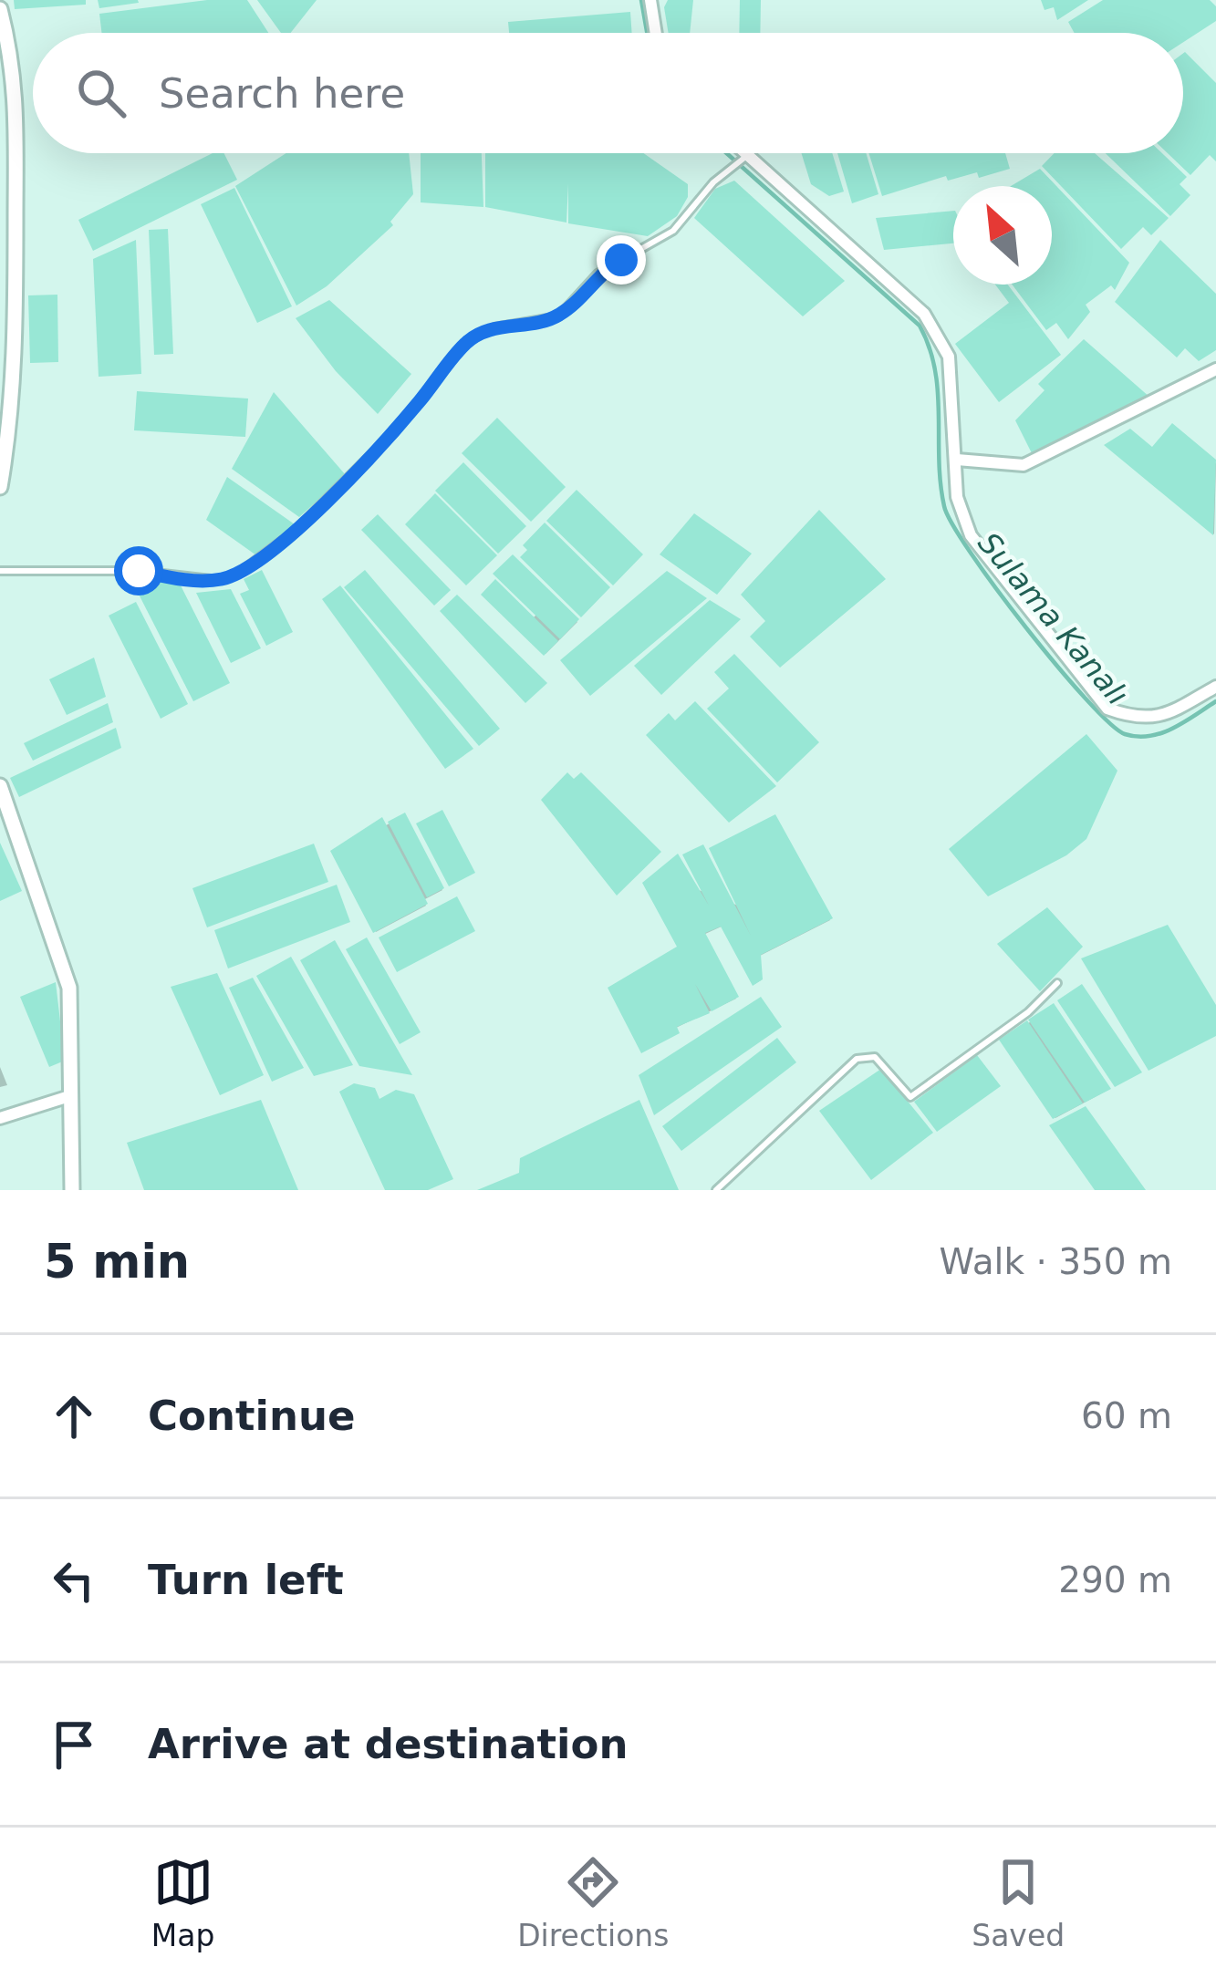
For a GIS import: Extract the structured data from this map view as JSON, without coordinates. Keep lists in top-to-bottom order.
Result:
{
  "water": ["Sulama Kanalı"],
  "north": "top left",
  "page": {
    "search": "Search here",
    "heading": ["5 min", "Walk · 350 m"],
    "list": [
      ["Continue", "60 m"],
      ["Turn left", "290 m"],
      "Arrive at destination"
    ],
    "nav": ["Map", "Directions", "Saved"]
  }
}
